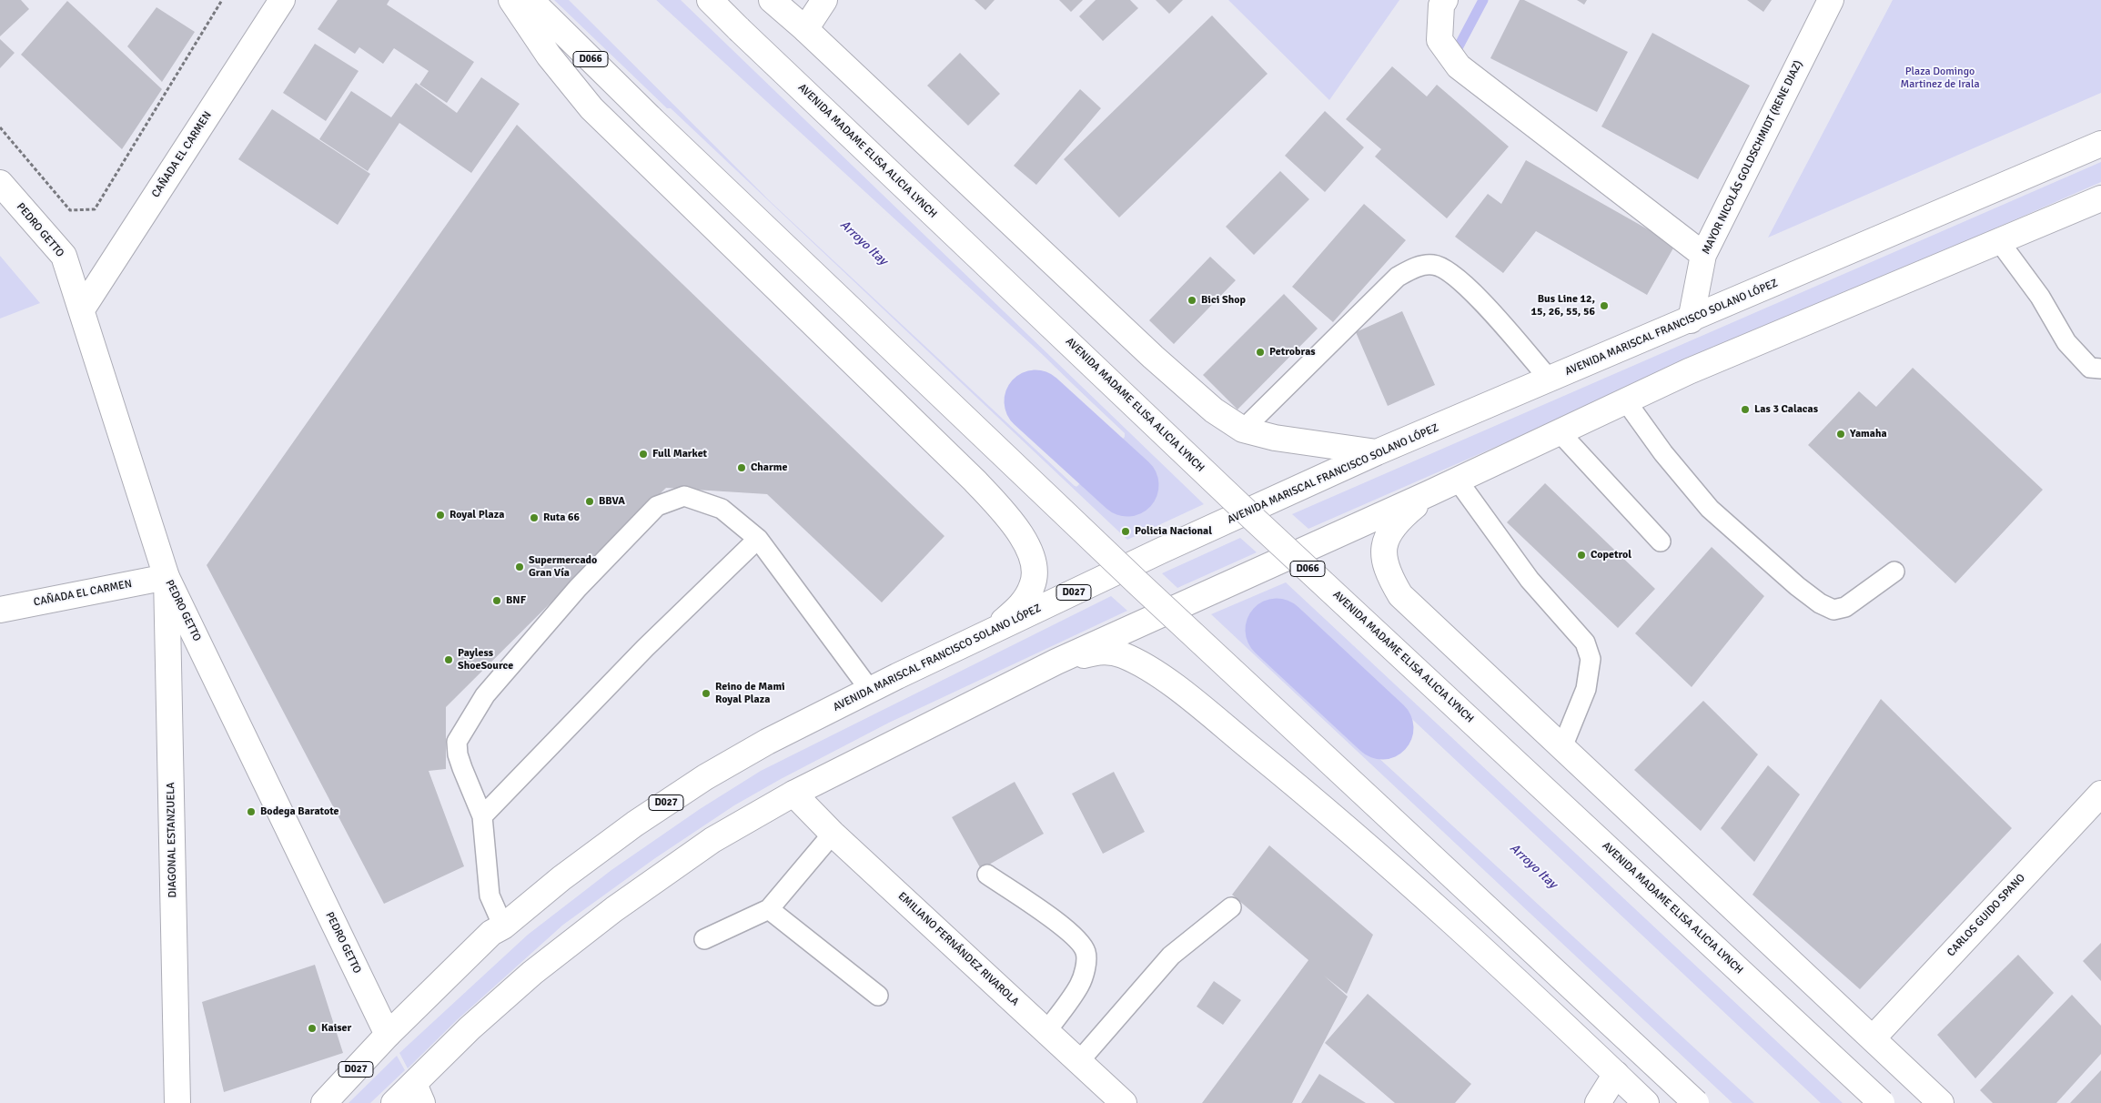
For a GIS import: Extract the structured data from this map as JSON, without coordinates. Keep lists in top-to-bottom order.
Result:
{
  "streets": {
    "main road": [
      "D066",
      "AVENIDA MADAME ELISA ALICIA LYNCH",
      "CAÑADA EL CARMEN",
      "MAYOR NICOLÁS GOLDSCHMIDT (RENE DIAZ)",
      "PEDRO GETTO",
      "AVENIDA MARISCAL FRANCISCO SOLANO LÓPEZ",
      "D027",
      "DIAGONAL ESTANZUELA",
      "CARLOS GUIDO SPANO",
      "EMILIANO FERNÁNDEZ RIVAROLA"
    ]
  },
  "crossings": [
    ["CAÑADA EL CARMEN", "PEDRO GETTO"],
    ["CAÑADA EL CARMEN", "DIAGONAL ESTANZUELA"],
    ["MAYOR NICOLÁS GOLDSCHMIDT (RENE DIAZ)", "AVENIDA MARISCAL FRANCISCO SOLANO LÓPEZ"],
    ["PEDRO GETTO", "AVENIDA MARISCAL FRANCISCO SOLANO LÓPEZ"],
    ["PEDRO GETTO", "D027"],
    ["PEDRO GETTO", "DIAGONAL ESTANZUELA"],
    ["AVENIDA MARISCAL FRANCISCO SOLANO LÓPEZ", "D027"]
  ],
  "water": ["Arroyo Itay"],
  "parks": ["Plaza Domingo Martinez de Irala"],
  "places": [
    "Bici Shop",
    "Bus Line 12, 15, 26, 55, 56",
    "Petrobras",
    "Las 3 Calacas",
    "Yamaha",
    "Full Market",
    "Charme",
    "BBVA",
    "Royal Plaza",
    "Ruta 66",
    "Policia Nacional",
    "Copetrol",
    "Supermercado Gran Vía",
    "BNF",
    "Payless ShoeSource",
    "Reino de Mami Royal Plaza",
    "Bodega Baratote",
    "Kaiser"
  ]
}
